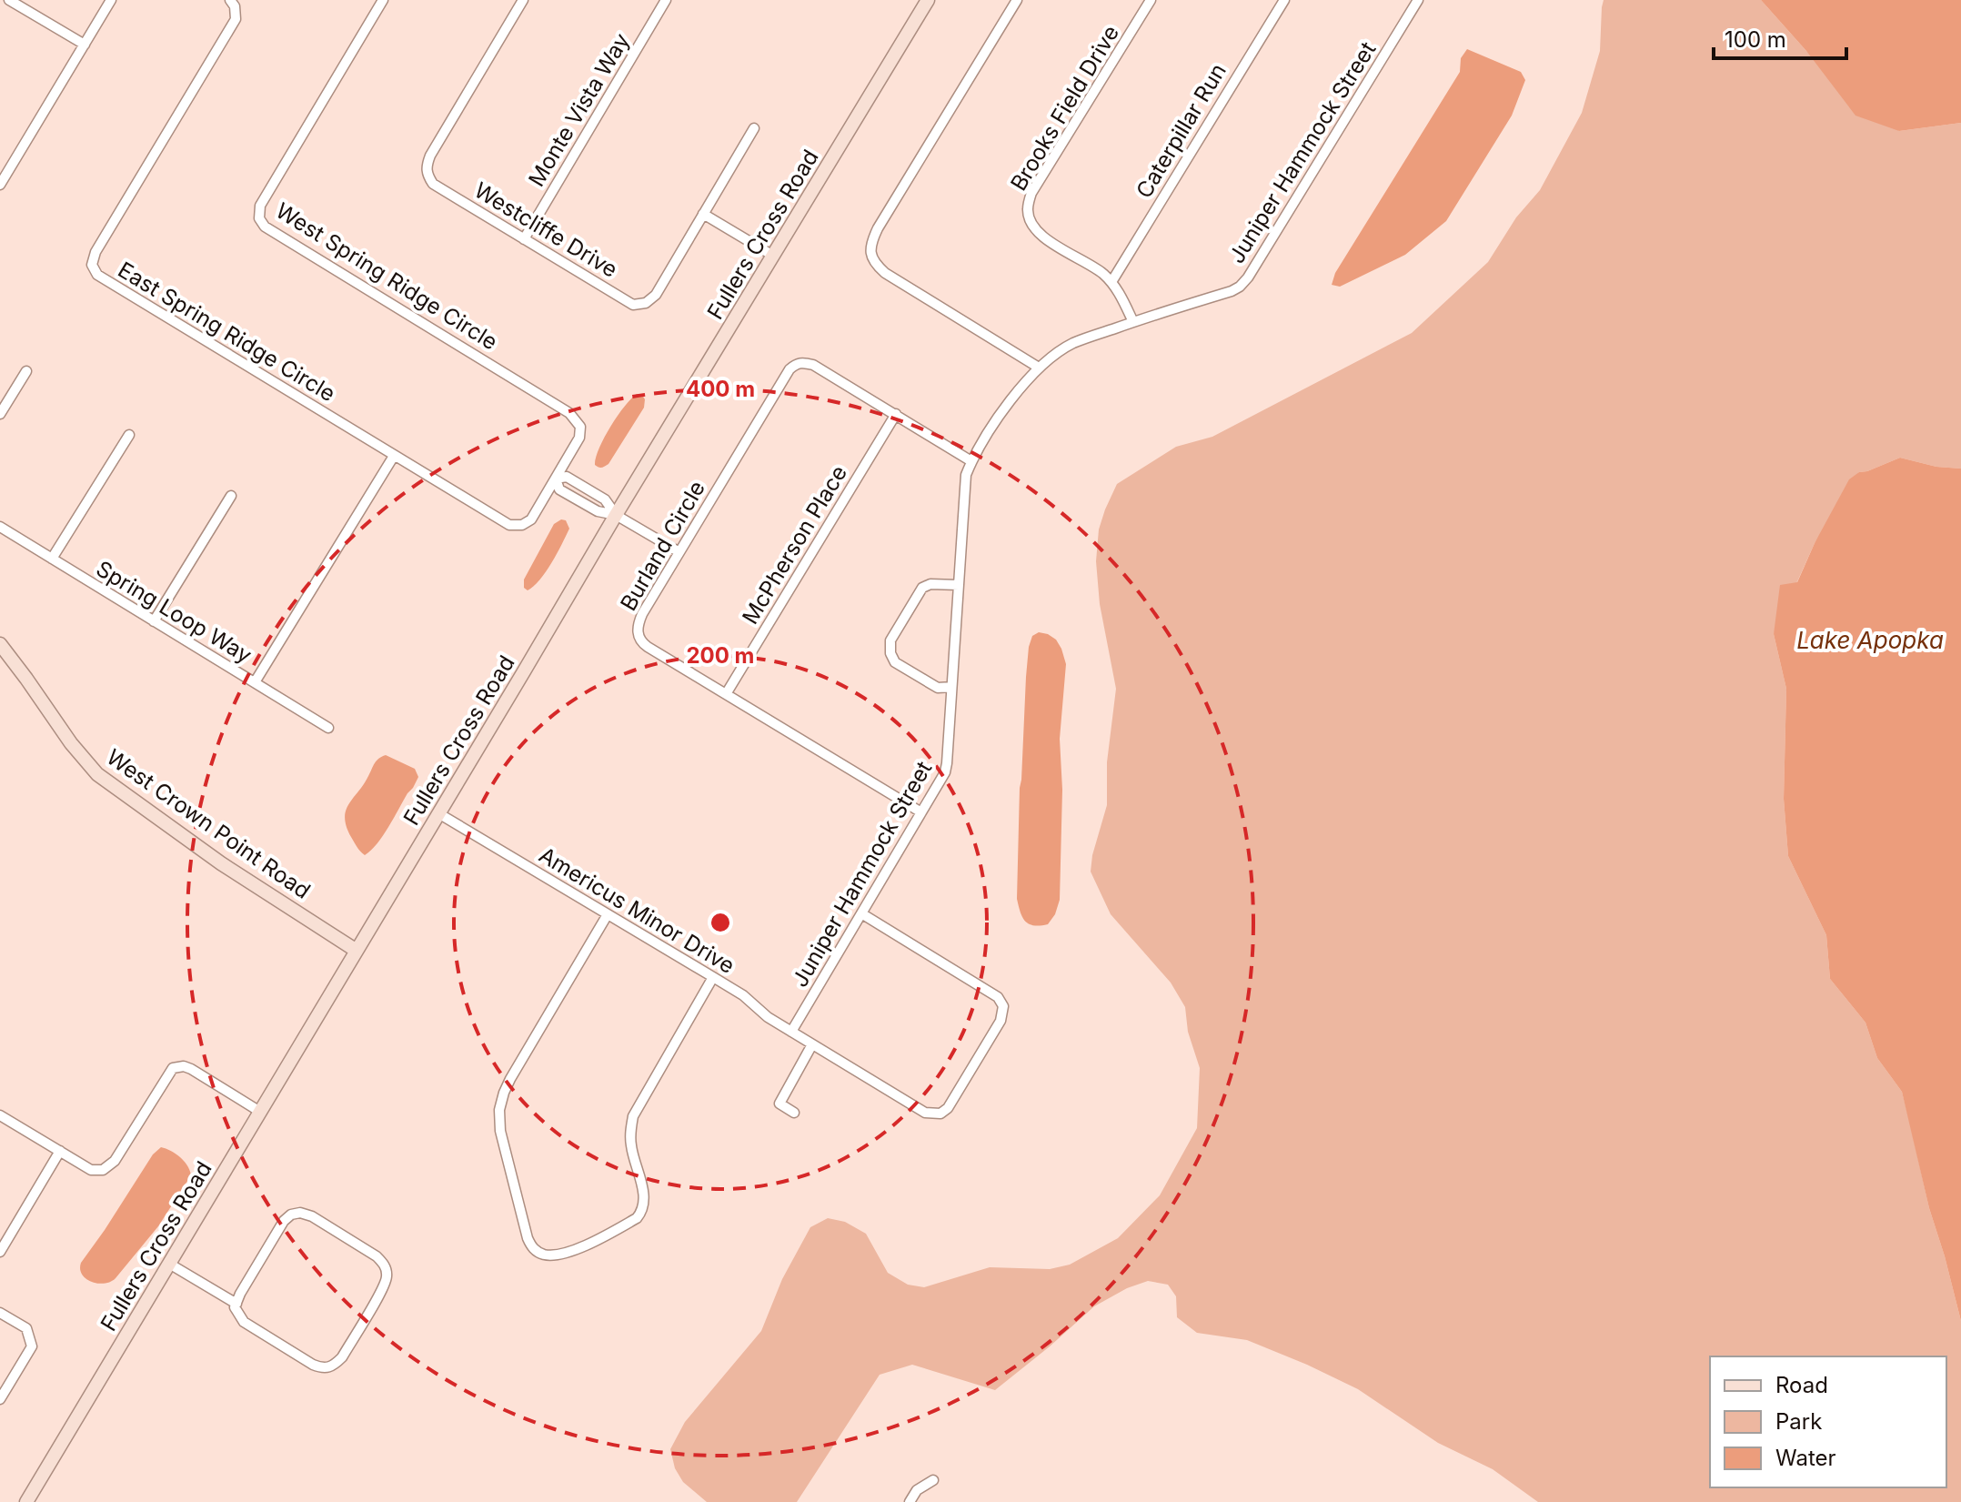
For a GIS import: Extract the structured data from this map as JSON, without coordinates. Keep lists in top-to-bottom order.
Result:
{
  "streets": {
    "street": [
      "Brooks Field Drive",
      "Monte Vista Way",
      "Caterpillar Run",
      "Juniper Hammock Street",
      "Westcliffe Drive",
      "Fullers Cross Road",
      "West Spring Ridge Circle",
      "East Spring Ridge Circle",
      "McPherson Place",
      "Burland Circle",
      "Spring Loop Way",
      "West Crown Point Road",
      "Americus Minor Drive"
    ]
  },
  "crossings": [
    ["Brooks Field Drive", "Caterpillar Run"],
    ["Brooks Field Drive", "Juniper Hammock Street"],
    ["Monte Vista Way", "Westcliffe Drive"],
    ["Juniper Hammock Street", "Burland Circle"],
    ["Juniper Hammock Street", "Americus Minor Drive"],
    ["Fullers Cross Road", "West Crown Point Road"],
    ["Fullers Cross Road", "Americus Minor Drive"],
    ["West Spring Ridge Circle", "East Spring Ridge Circle"],
    ["McPherson Place", "Burland Circle"]
  ],
  "water": ["Lake Apopka"],
  "legend": ["Road", "Park", "Water"],
  "scale_bar": "100 m",
  "rings": ["400 m", "200 m"]
}
